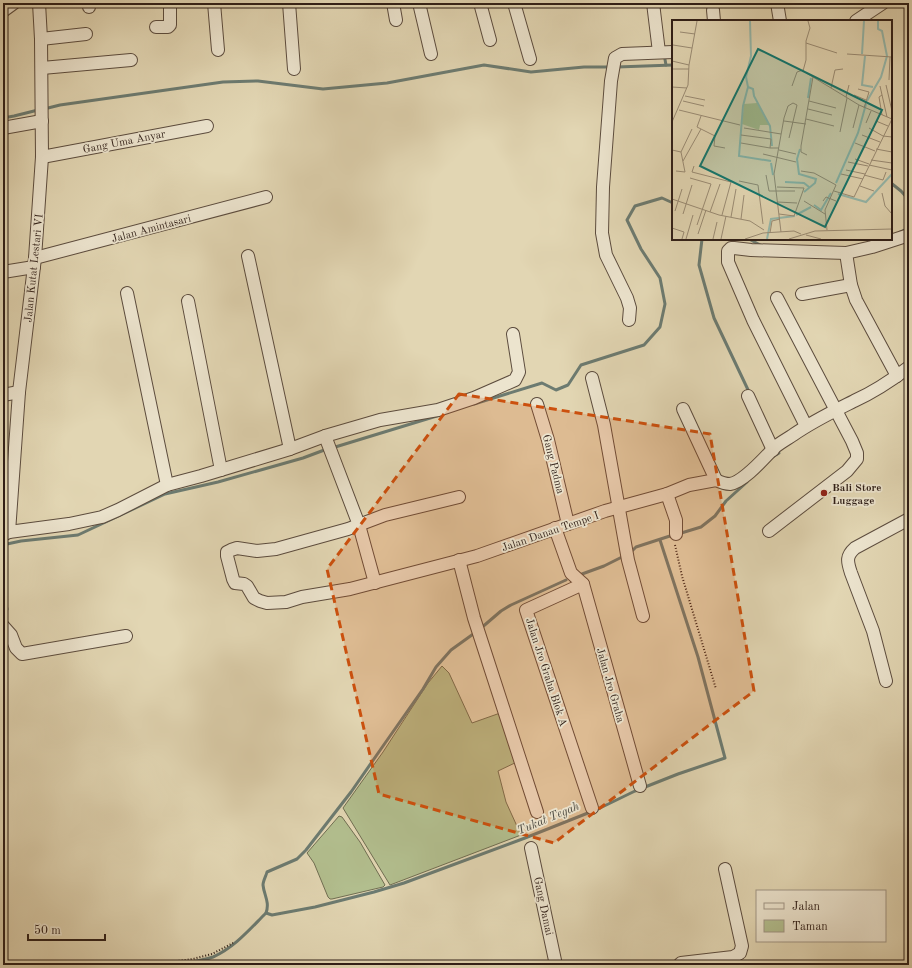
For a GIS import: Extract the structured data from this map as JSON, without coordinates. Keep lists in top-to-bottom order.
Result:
{
  "streets": {
    "street": [
      "Gang Uma Anyar",
      "Jalan Amintasari",
      "Jalan Kutat Lestari VI",
      "Gang Padma",
      "Jalan Danau Tempe I",
      "Jalan Jro Graha Blok A",
      "Jalan Jro Graha",
      "Gang Damai"
    ]
  },
  "crossings": [
    ["Gang Uma Anyar", "Jalan Kutat Lestari VI"],
    ["Jalan Amintasari", "Jalan Kutat Lestari VI"],
    ["Gang Padma", "Jalan Danau Tempe I"],
    ["Jalan Jro Graha Blok A", "Jalan Jro Graha"]
  ],
  "water": ["Tukat Tegah"],
  "places": ["Bali Store Luggage"],
  "legend": ["Jalan", "Taman"],
  "scale_bar": "50 m"
}
